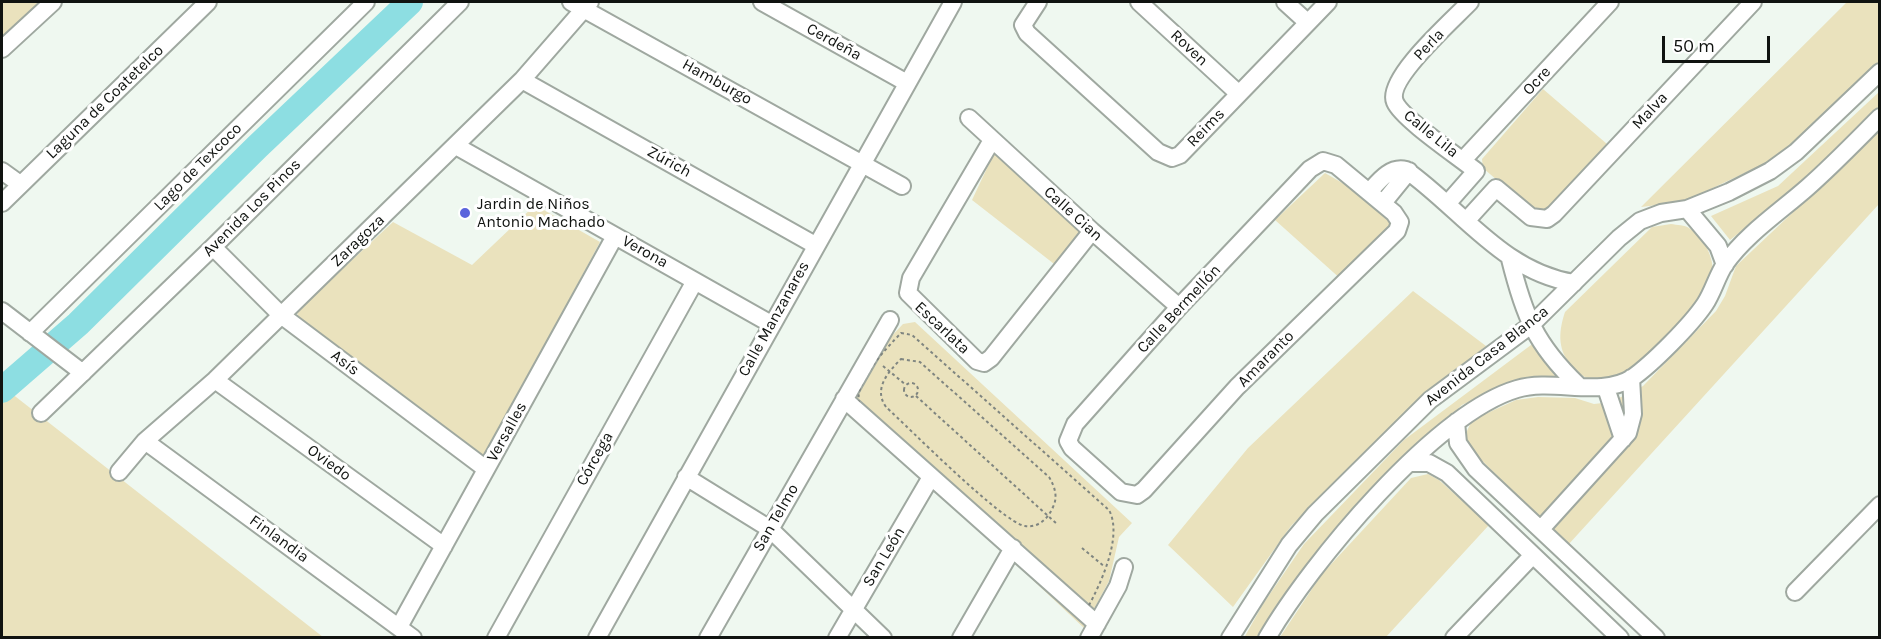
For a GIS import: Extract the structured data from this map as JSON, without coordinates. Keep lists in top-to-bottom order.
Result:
{
  "streets": {
    "street": [
      "Cerdeña",
      "Perla",
      "Roven",
      "Ocre",
      "Hamburgo",
      "Laguna de Coatetelco",
      "Malva",
      "Reims",
      "Calle Lila",
      "Zúrich",
      "Lago de Texcoco",
      "Avenida Los Pinos",
      "Calle Cian",
      "Zaragoza",
      "Verona",
      "Calle Bermellón",
      "Calle Manzanares",
      "Escarlata",
      "Avenida Casa Blanca",
      "Amaranto",
      "Asís",
      "Versalles",
      "Córcega",
      "Oviedo",
      "San Telmo",
      "Finlandia",
      "San León"
    ]
  },
  "crossings": [
    ["Cerdeña", "Calle Manzanares"],
    ["Perla", "Calle Lila"],
    ["Roven", "Reims"],
    ["Ocre", "Calle Lila"],
    ["Hamburgo", "Zaragoza"],
    ["Hamburgo", "Calle Manzanares"],
    ["Zúrich", "Zaragoza"],
    ["Zúrich", "Calle Manzanares"],
    ["Avenida Los Pinos", "Asís"],
    ["Calle Cian", "Calle Bermellón"],
    ["Calle Cian", "Escarlata"],
    ["Zaragoza", "Verona"],
    ["Zaragoza", "Asís"],
    ["Zaragoza", "Oviedo"],
    ["Zaragoza", "Finlandia"],
    ["Verona", "Calle Manzanares"],
    ["Verona", "Versalles"],
    ["Verona", "Córcega"],
    ["Calle Bermellón", "Amaranto"],
    ["Asís", "Versalles"],
    ["Versalles", "Oviedo"],
    ["Versalles", "Finlandia"]
  ],
  "places": ["Jardin de Niños Antonio Machado"],
  "scale_bar": "50 m"
}
